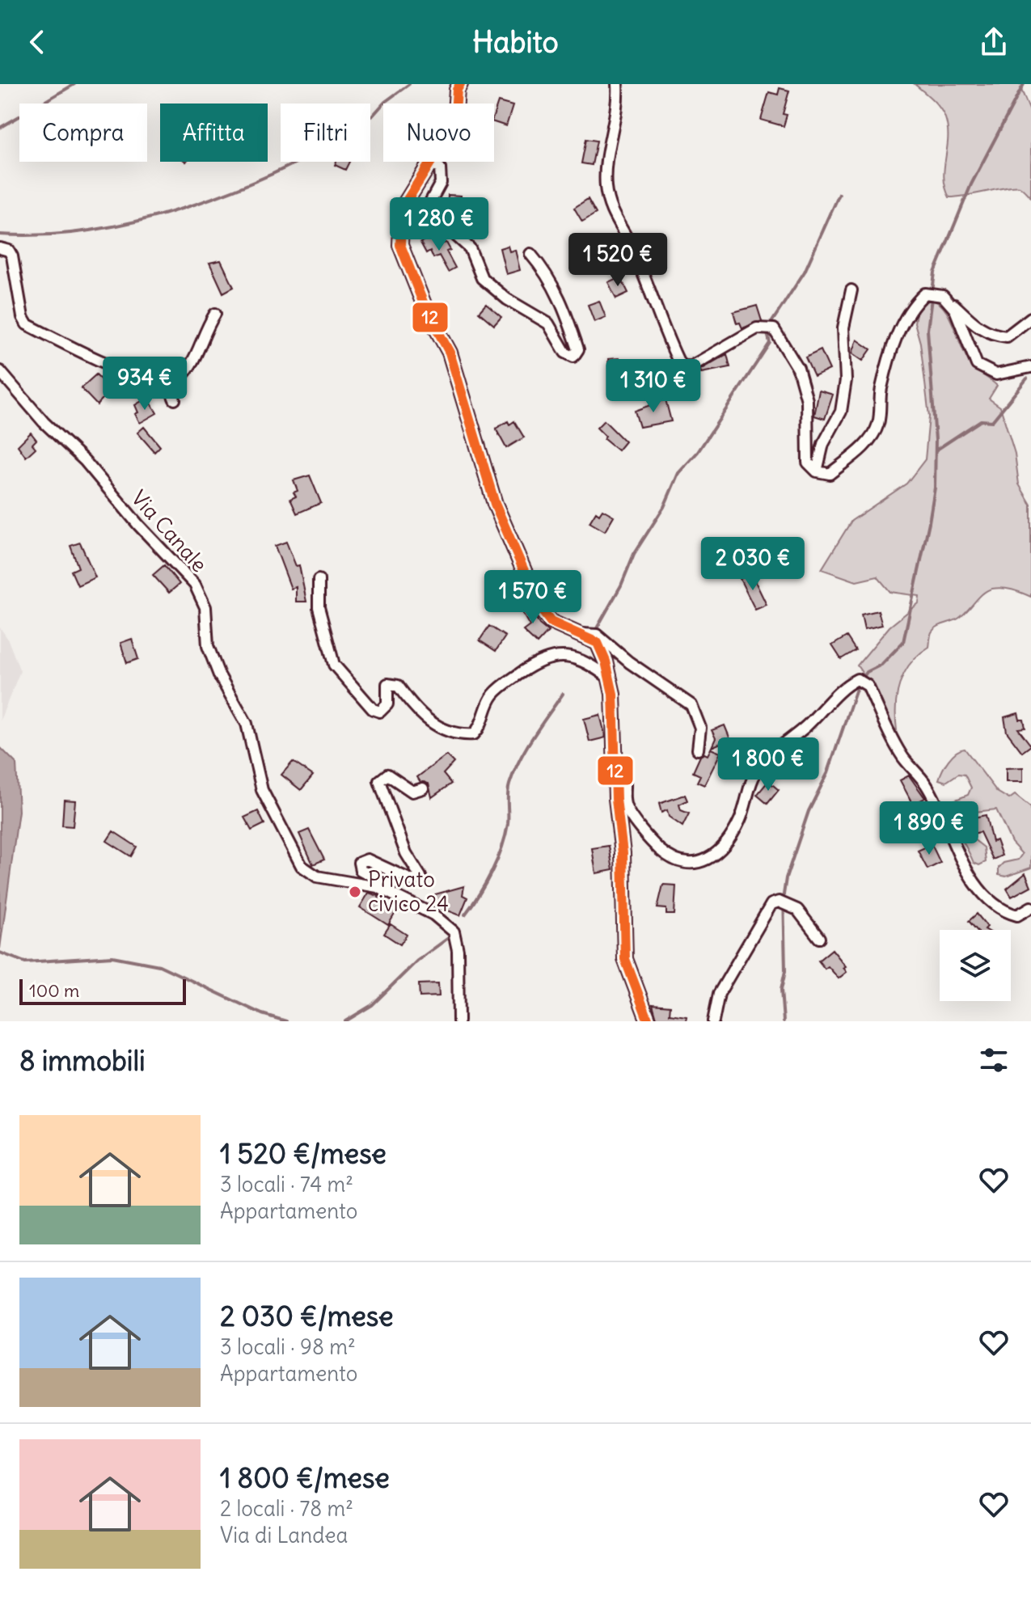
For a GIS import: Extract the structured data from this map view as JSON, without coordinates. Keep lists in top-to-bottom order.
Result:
{
  "streets": {
    "street": ["Via Canale"]
  },
  "places": ["Privato civico 24"],
  "lines": ["transit line 12"],
  "scale_bar": "100 m",
  "page": {
    "header": "Habito",
    "chip": [
      "Compra",
      "Affitta",
      "Filtri",
      "Nuovo"
    ],
    "price": [
      "1 280 €",
      "1 520 €",
      "934 €",
      "1 310 €",
      "2 030 €",
      "1 570 €",
      "1 800 €",
      "1 890 €"
    ],
    "scale": "100 m",
    "heading": "8 immobili",
    "list": [
      {
        "name": "1 520 €/mese",
        "note": "3 locali · 74 m² · Appartamento"
      },
      {
        "name": "2 030 €/mese",
        "note": "3 locali · 98 m² · Appartamento"
      },
      {
        "name": "1 800 €/mese",
        "note": "2 locali · 78 m² · Via di Landea"
      }
    ]
  }
}
